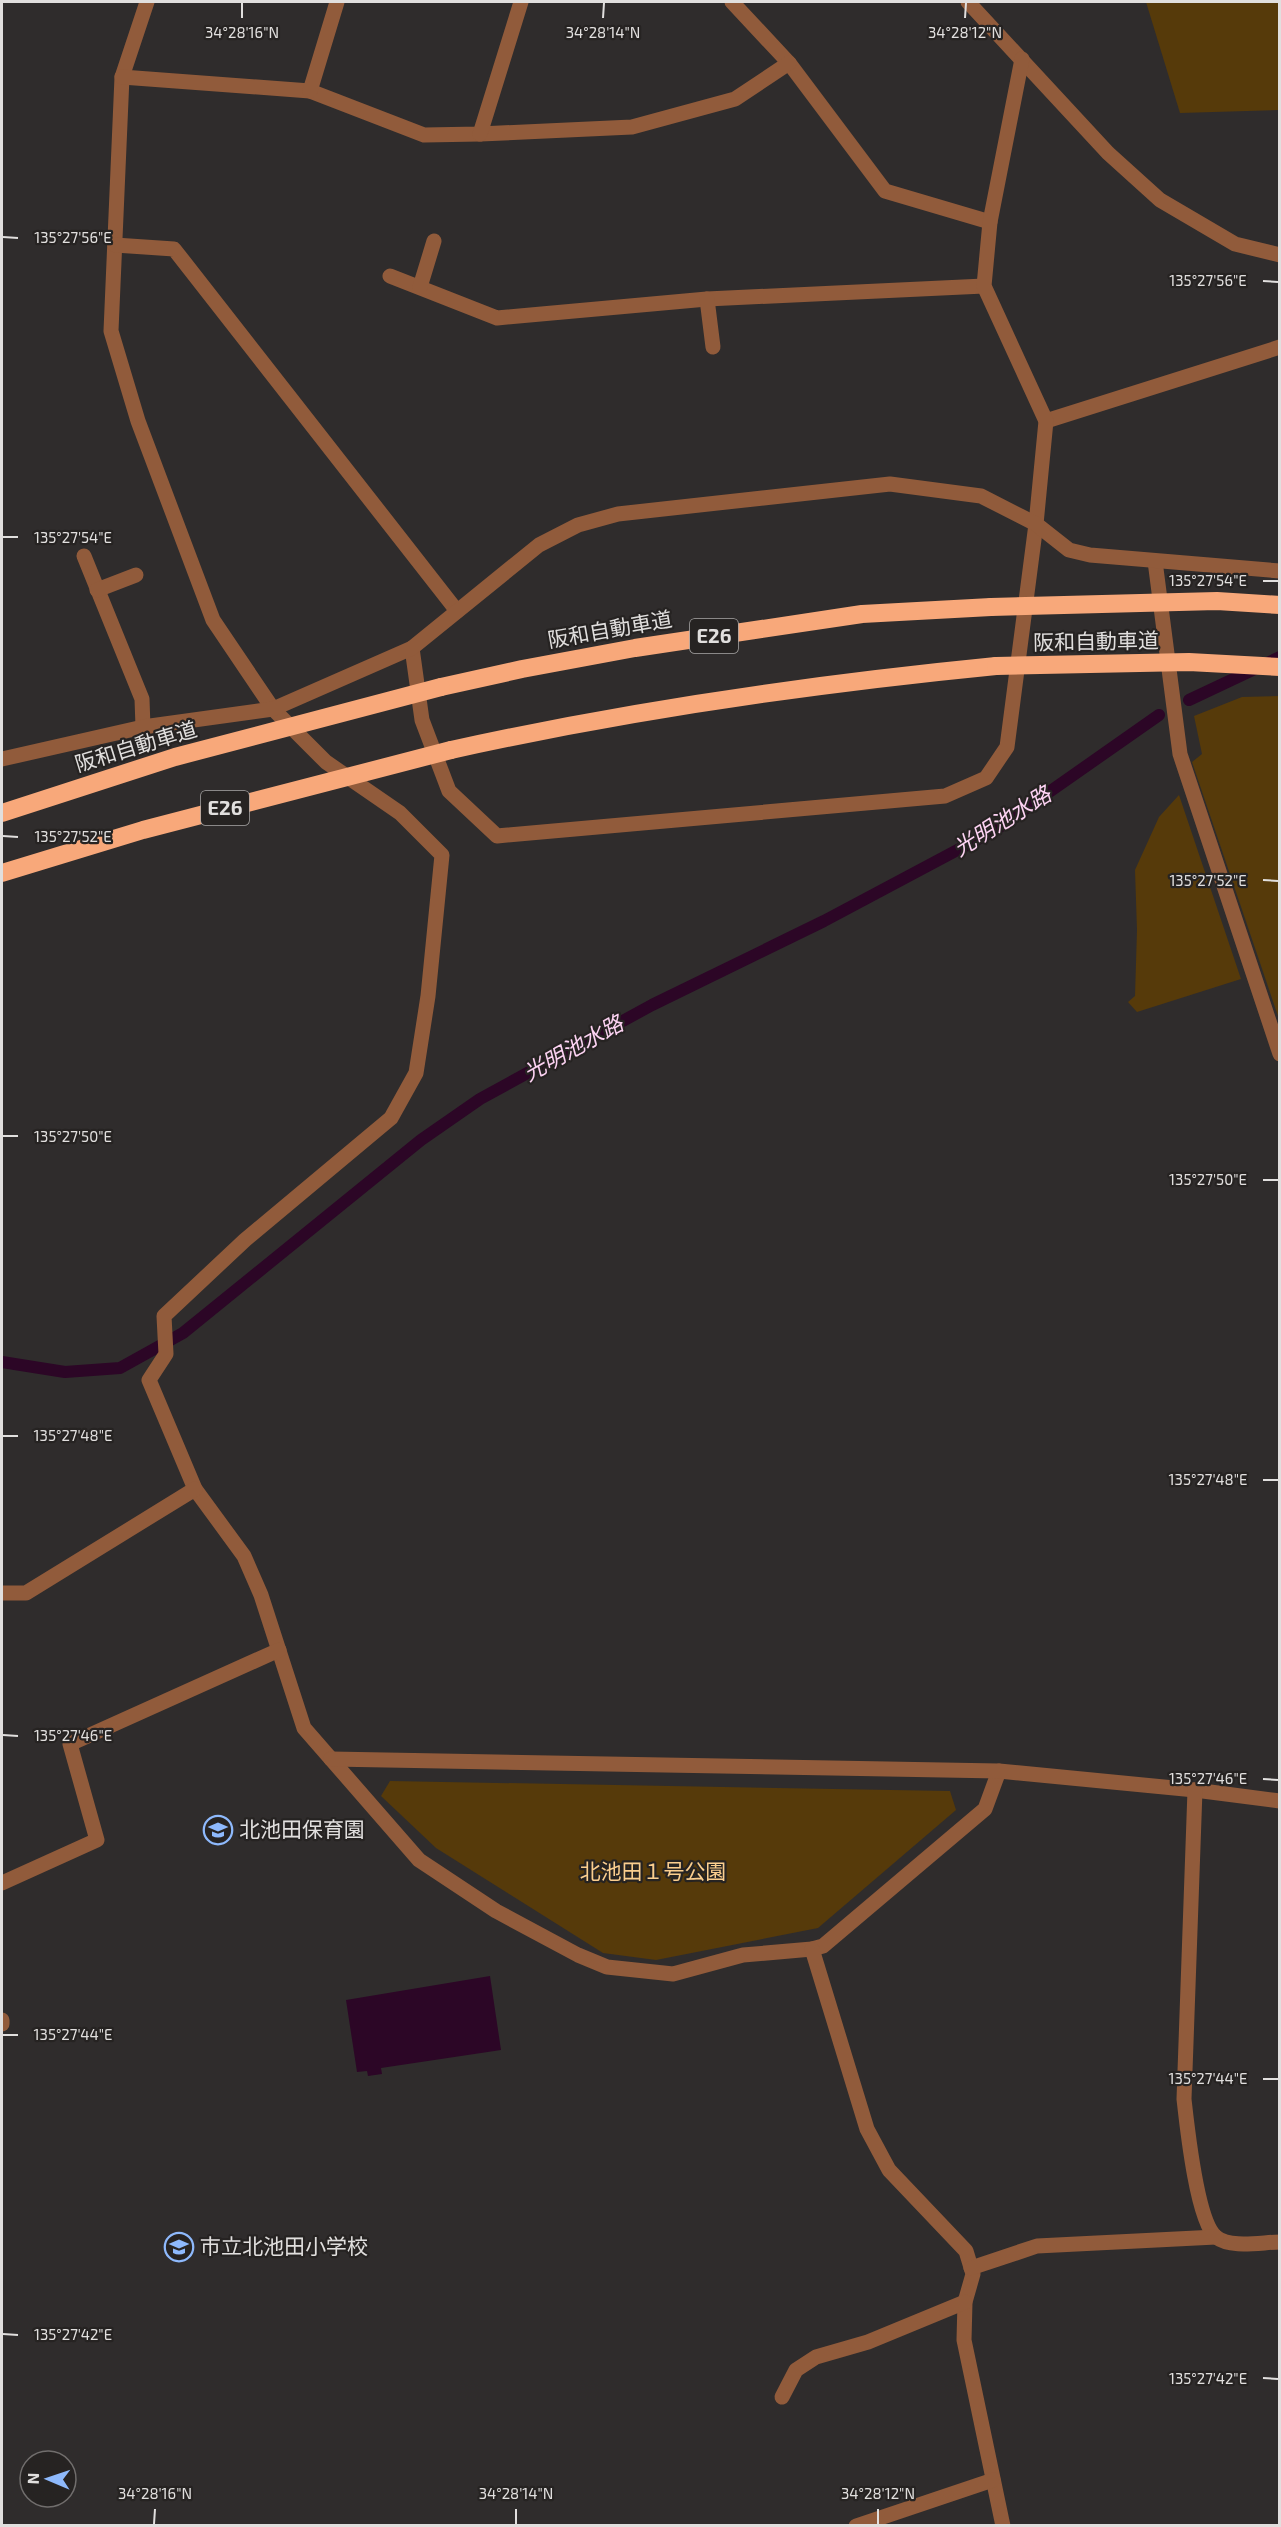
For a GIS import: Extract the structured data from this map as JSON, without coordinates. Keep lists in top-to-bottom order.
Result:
{
  "streets": {
    "highway": ["阪和自動車道", "E26"]
  },
  "water": ["光明池水路"],
  "parks": ["北池田１号公園"],
  "places": {
    "school or university": ["北池田保育園", "市立北池田小学校"]
  },
  "north": "left",
  "coordinates": [
    "34°28'16\"N",
    "34°28'14\"N",
    "34°28'12\"N",
    "135°27'56\"E",
    "135°27'54\"E",
    "135°27'52\"E",
    "135°27'50\"E",
    "135°27'48\"E",
    "135°27'46\"E",
    "135°27'44\"E",
    "135°27'42\"E"
  ]
}
